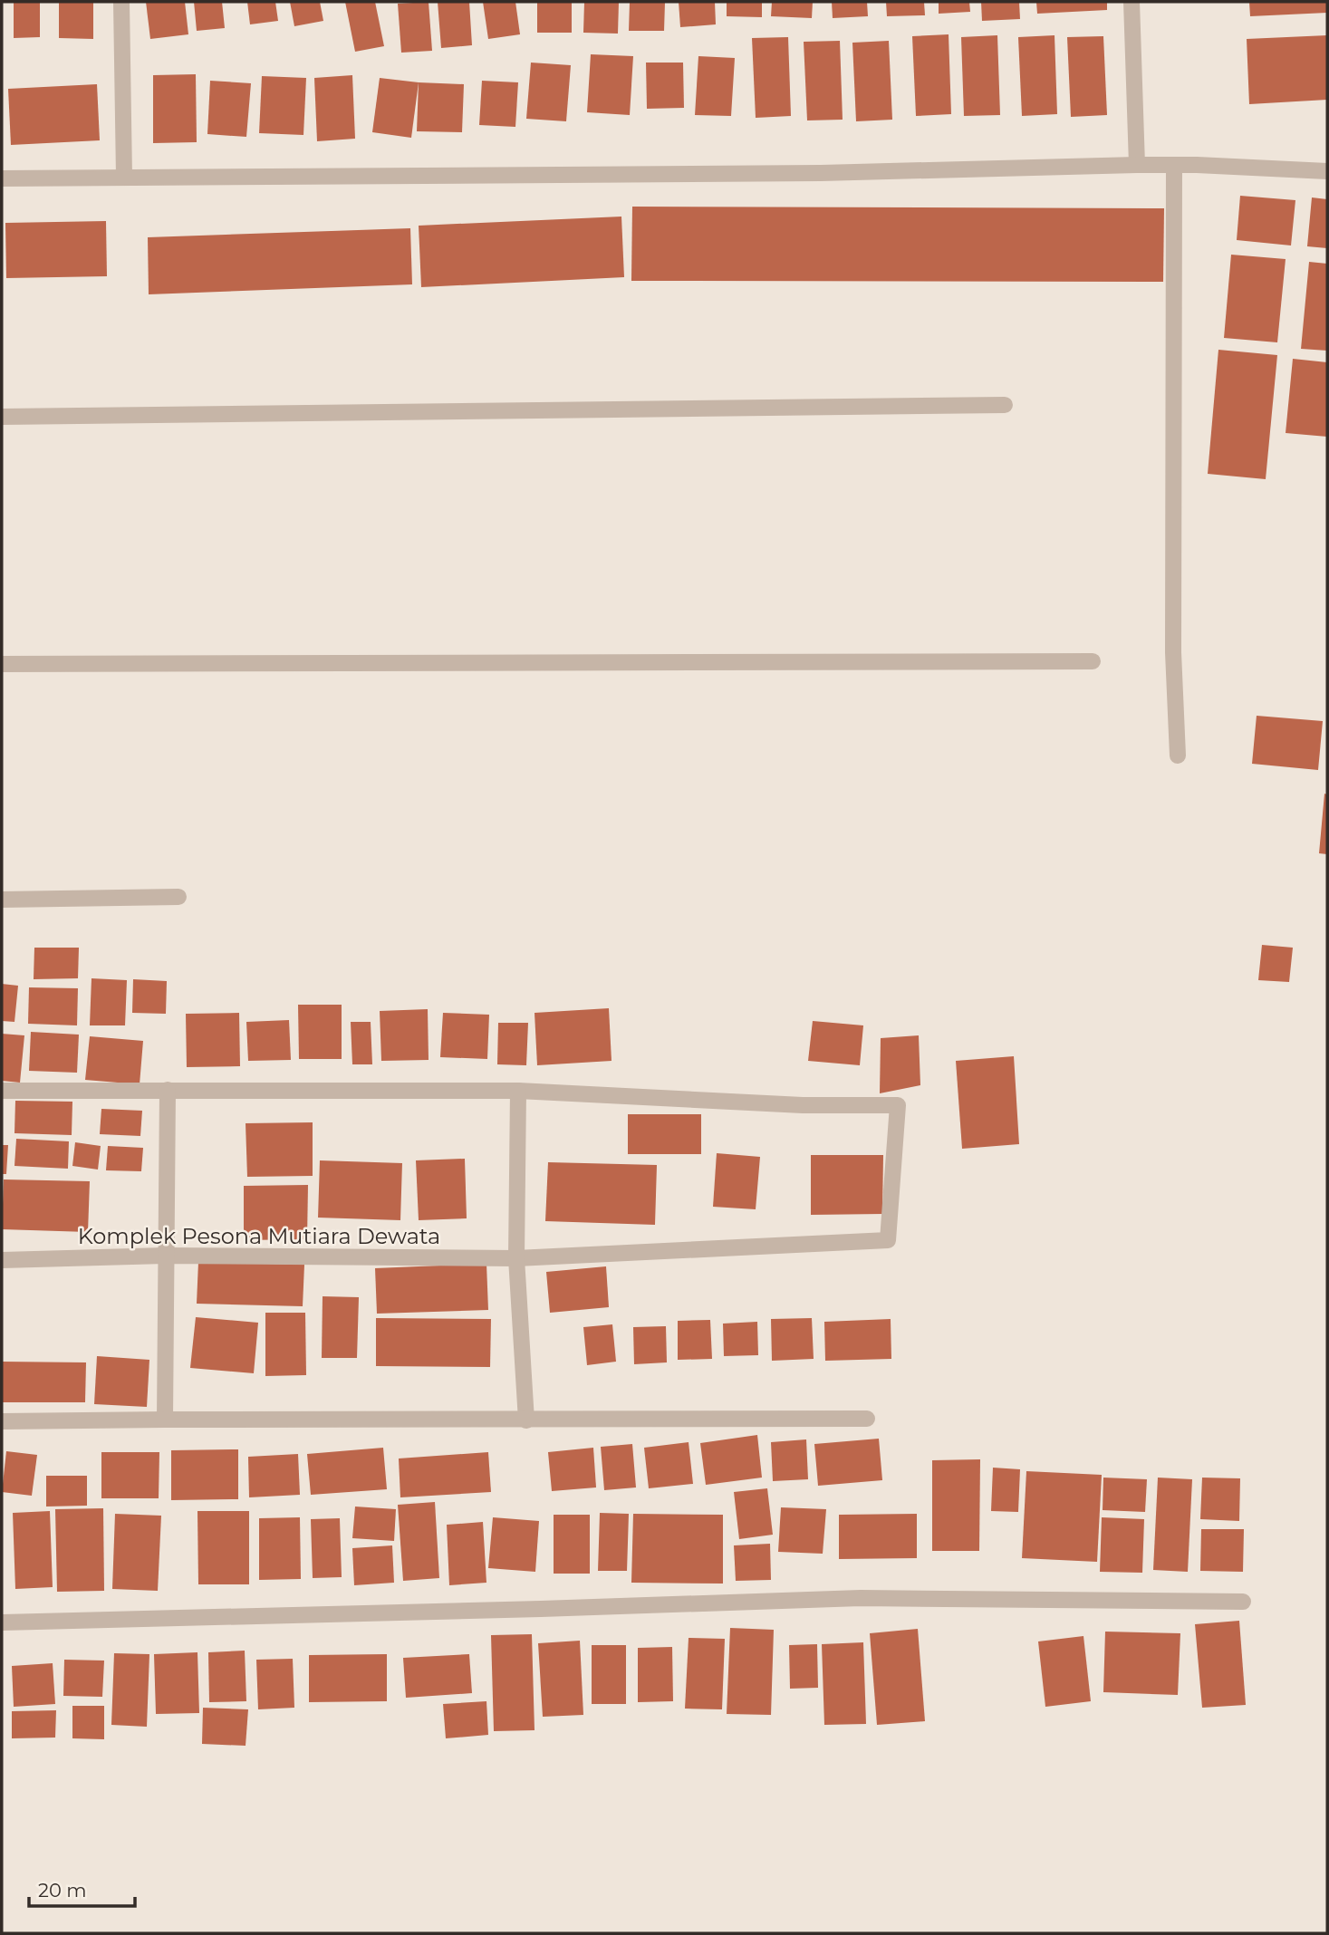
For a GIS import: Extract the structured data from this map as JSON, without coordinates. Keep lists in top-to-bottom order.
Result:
{
  "streets": {
    "street": ["Komplek Pesona Mutiara Dewata"]
  },
  "scale_bar": "20 m"
}
